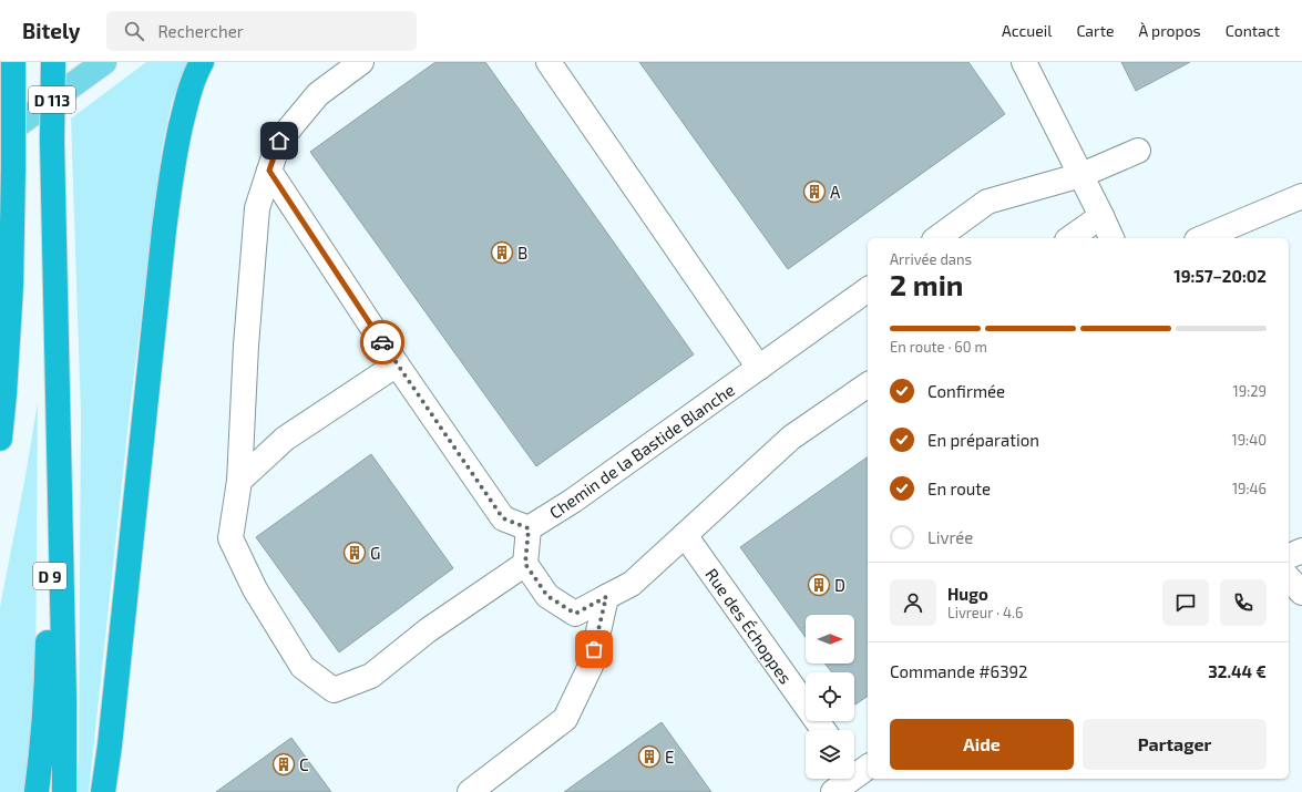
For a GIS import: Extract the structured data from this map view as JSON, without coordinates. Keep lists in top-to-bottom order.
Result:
{
  "streets": {
    "highway": ["D 9"],
    "main road": ["D 113"],
    "street": ["Chemin de la Bastide Blanche", "Rue des Échoppes"]
  },
  "places": {
    "building": [
      "A",
      "B",
      "G",
      "D",
      "E",
      "C"
    ]
  },
  "north": "right",
  "page": {
    "header": "Bitely",
    "search": "Rechercher",
    "nav": [
      "Accueil",
      "Carte",
      "À propos",
      "Contact"
    ],
    "heading": ["2 min", "Arrivée dans", "19:57–20:02"],
    "panel": [
      "Hugo",
      "Livreur · 4.6",
      "Commande #6392",
      "32.44 €"
    ],
    "bar": "En route · 60 m",
    "list": [
      ["Confirmée", "19:29"],
      ["En préparation", "19:40"],
      ["En route", "19:46"],
      "Livrée"
    ],
    "buttons": ["Aide", "Partager"]
  }
}
